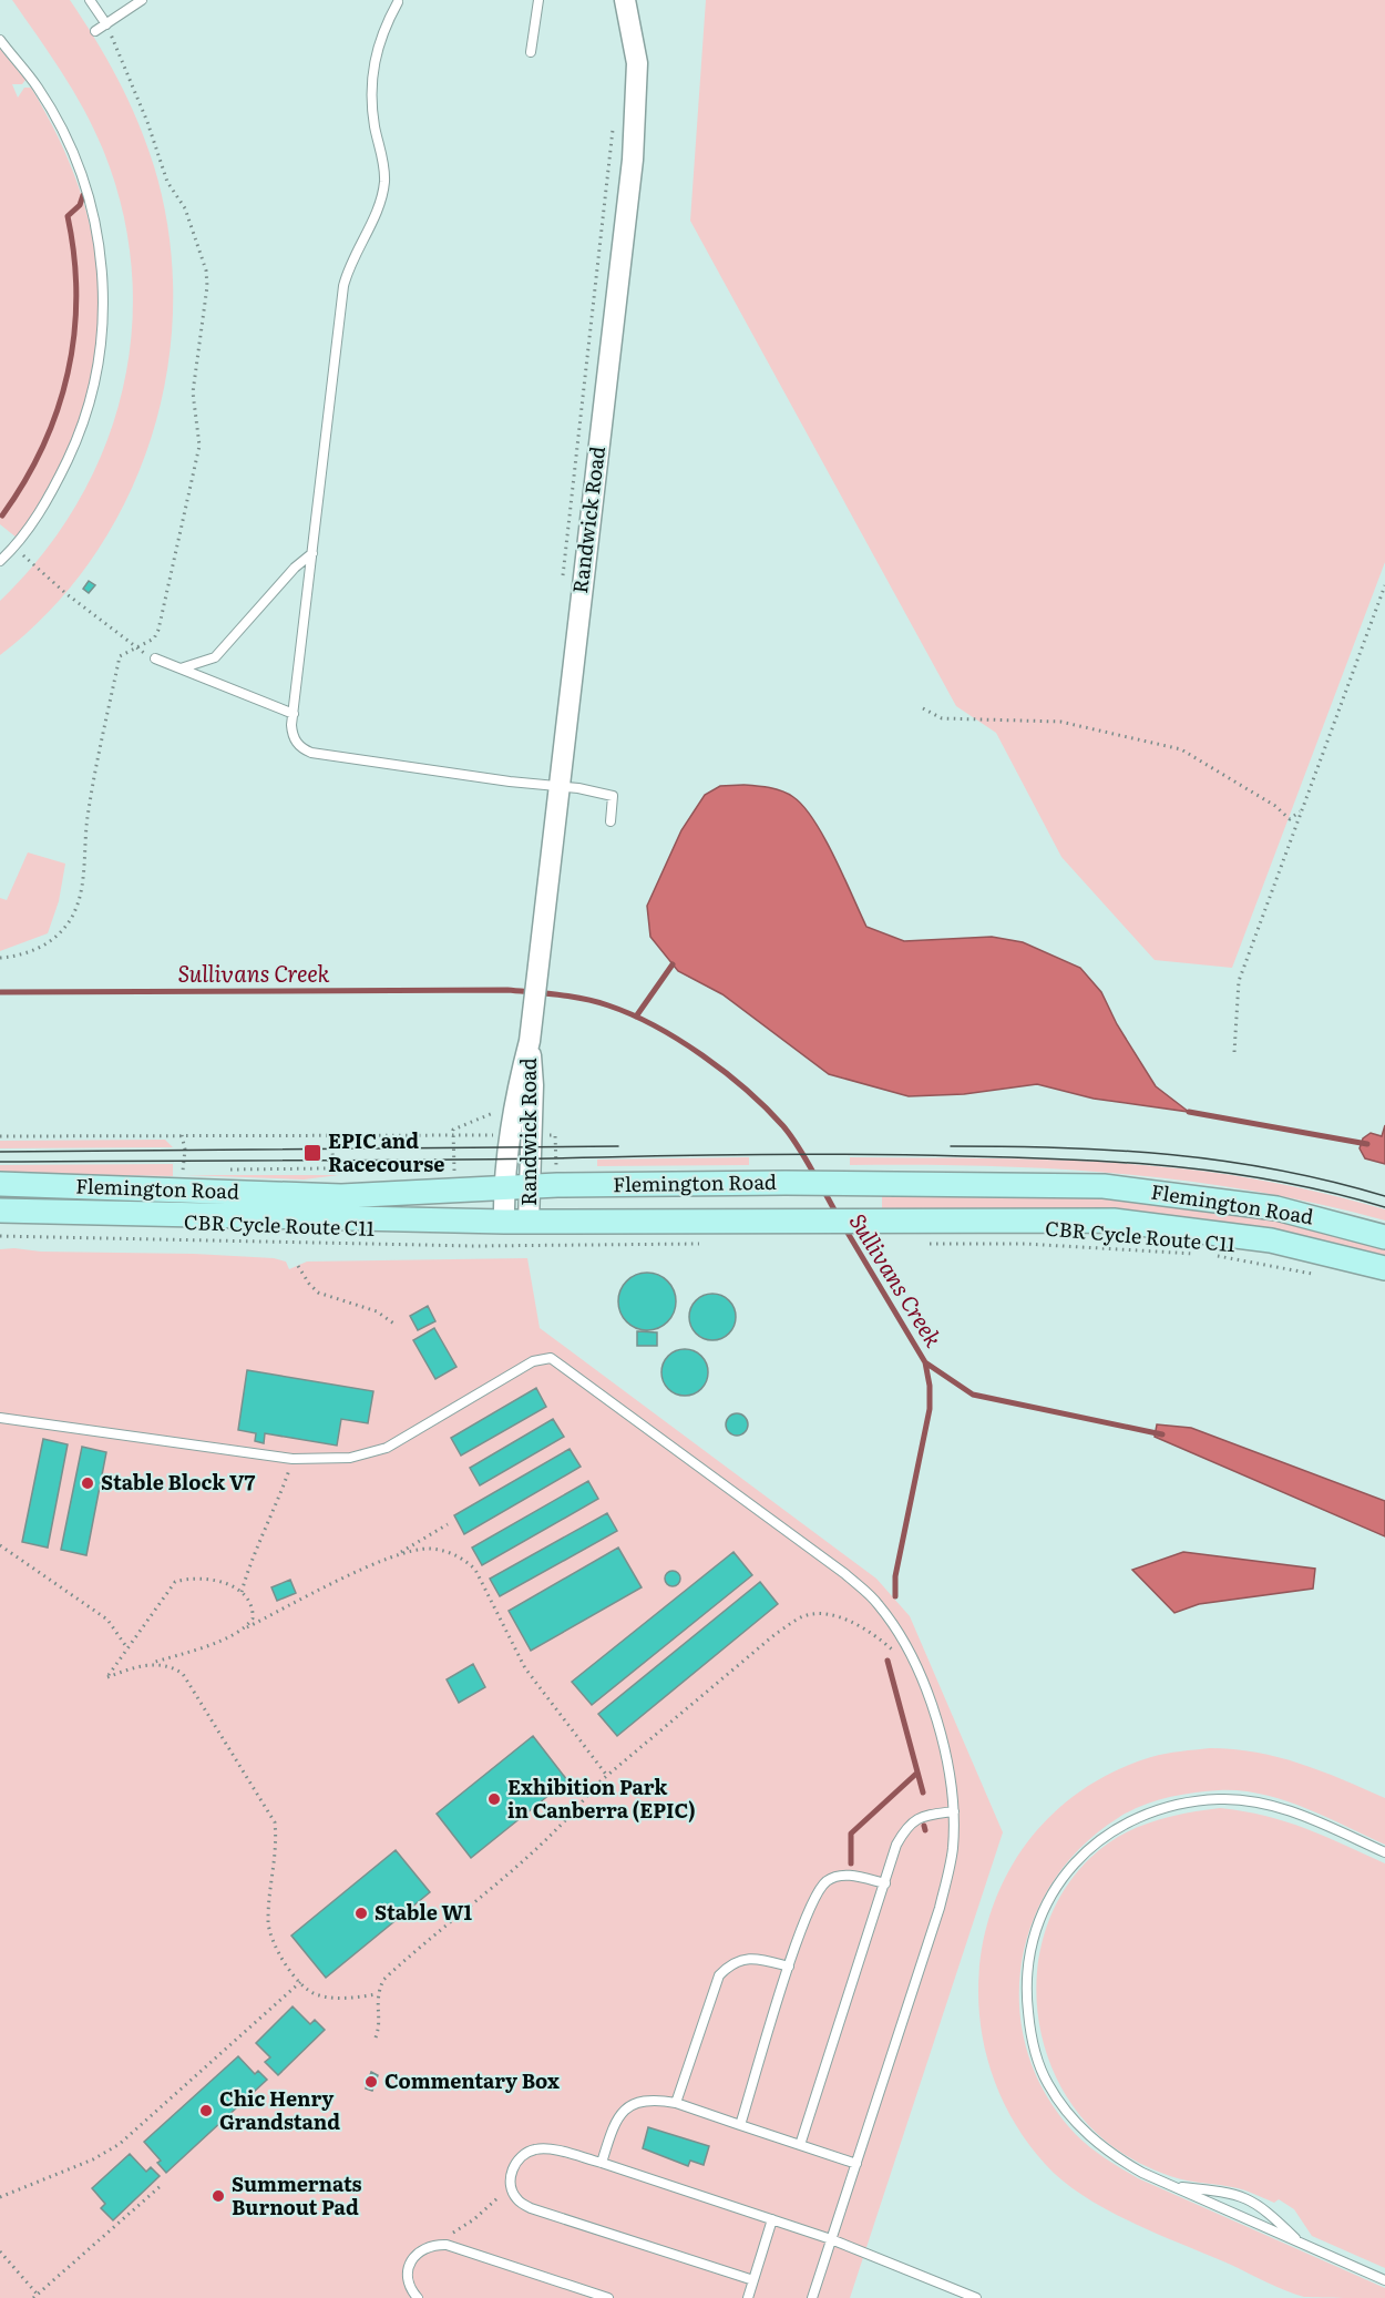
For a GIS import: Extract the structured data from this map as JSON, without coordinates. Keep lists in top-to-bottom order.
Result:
{
  "streets": {
    "main road": ["Flemington Road"],
    "street": ["Randwick Road"],
    "path": ["CBR Cycle Route C11"]
  },
  "crossings": [
    ["Randwick Road", "Flemington Road"],
    ["Flemington Road", "CBR Cycle Route C11"]
  ],
  "water": ["Sullivans Creek"],
  "places": {
    "transit": ["EPIC and Racecourse"],
    "other": [
      "Stable Block V7",
      "Exhibition Park in Canberra (EPIC)",
      "Stable W1",
      "Commentary Box",
      "Chic Henry Grandstand",
      "Summernats Burnout Pad"
    ]
  }
}
